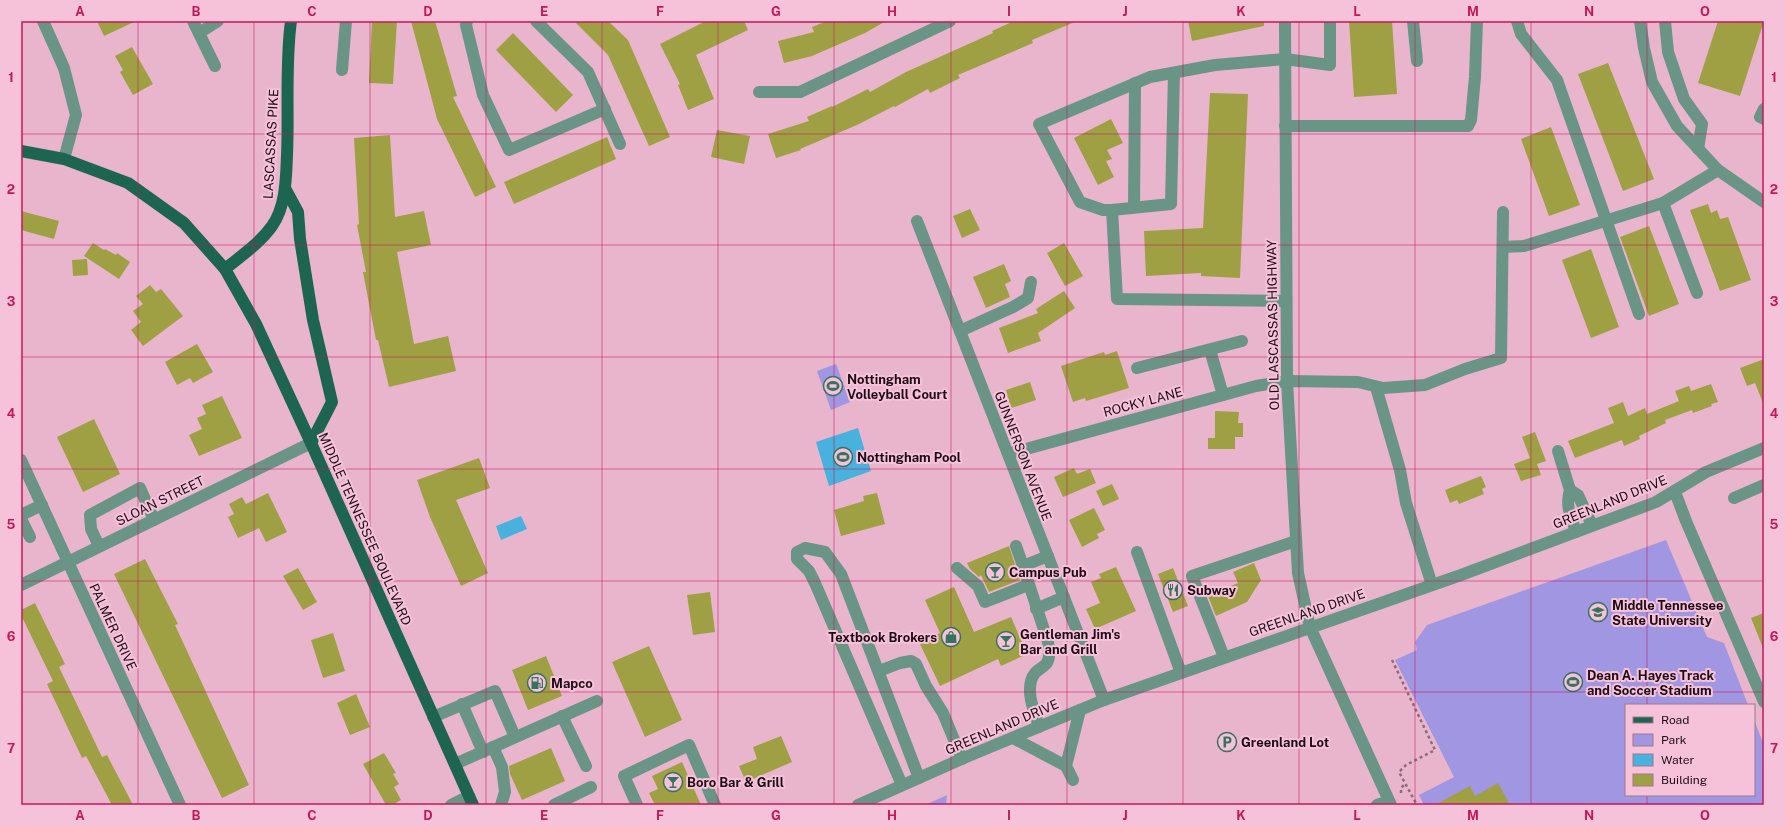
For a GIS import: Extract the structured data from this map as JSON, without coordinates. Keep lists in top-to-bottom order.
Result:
{
  "streets": {
    "main road": ["LASCASSAS PIKE", "MIDDLE TENNESSEE BOULEVARD"],
    "street": [
      "OLD LASCASSAS HIGHWAY",
      "ROCKY LANE",
      "GUNNERSON AVENUE",
      "SLOAN STREET",
      "GREENLAND DRIVE",
      "PALMER DRIVE"
    ]
  },
  "crossings": [
    ["LASCASSAS PIKE", "MIDDLE TENNESSEE BOULEVARD"],
    ["OLD LASCASSAS HIGHWAY", "ROCKY LANE"],
    ["OLD LASCASSAS HIGHWAY", "GREENLAND DRIVE"],
    ["ROCKY LANE", "GUNNERSON AVENUE"],
    ["GUNNERSON AVENUE", "GREENLAND DRIVE"],
    ["SLOAN STREET", "MIDDLE TENNESSEE BOULEVARD"],
    ["SLOAN STREET", "PALMER DRIVE"]
  ],
  "places": {
    "sports": ["Nottingham Volleyball Court", "Nottingham Pool", "Dean A. Hayes Track and Soccer Stadium"],
    "bar": ["Campus Pub", "Gentleman Jim's Bar and Grill", "Boro Bar & Grill"],
    "restaurant": ["Subway"],
    "school or university": ["Middle Tennessee State University"],
    "shop": ["Textbook Brokers"],
    "fuel station": ["Mapco"],
    "parking": ["Greenland Lot"]
  },
  "legend": [
    "Road",
    "Park",
    "Water",
    "Building"
  ],
  "grid": {
    "columns": [
      "A",
      "B",
      "C",
      "D",
      "E",
      "F",
      "G",
      "H",
      "I",
      "J",
      "K",
      "L",
      "M",
      "N",
      "O"
    ],
    "rows": [
      "1",
      "2",
      "3",
      "4",
      "5",
      "6",
      "7"
    ]
  }
}
